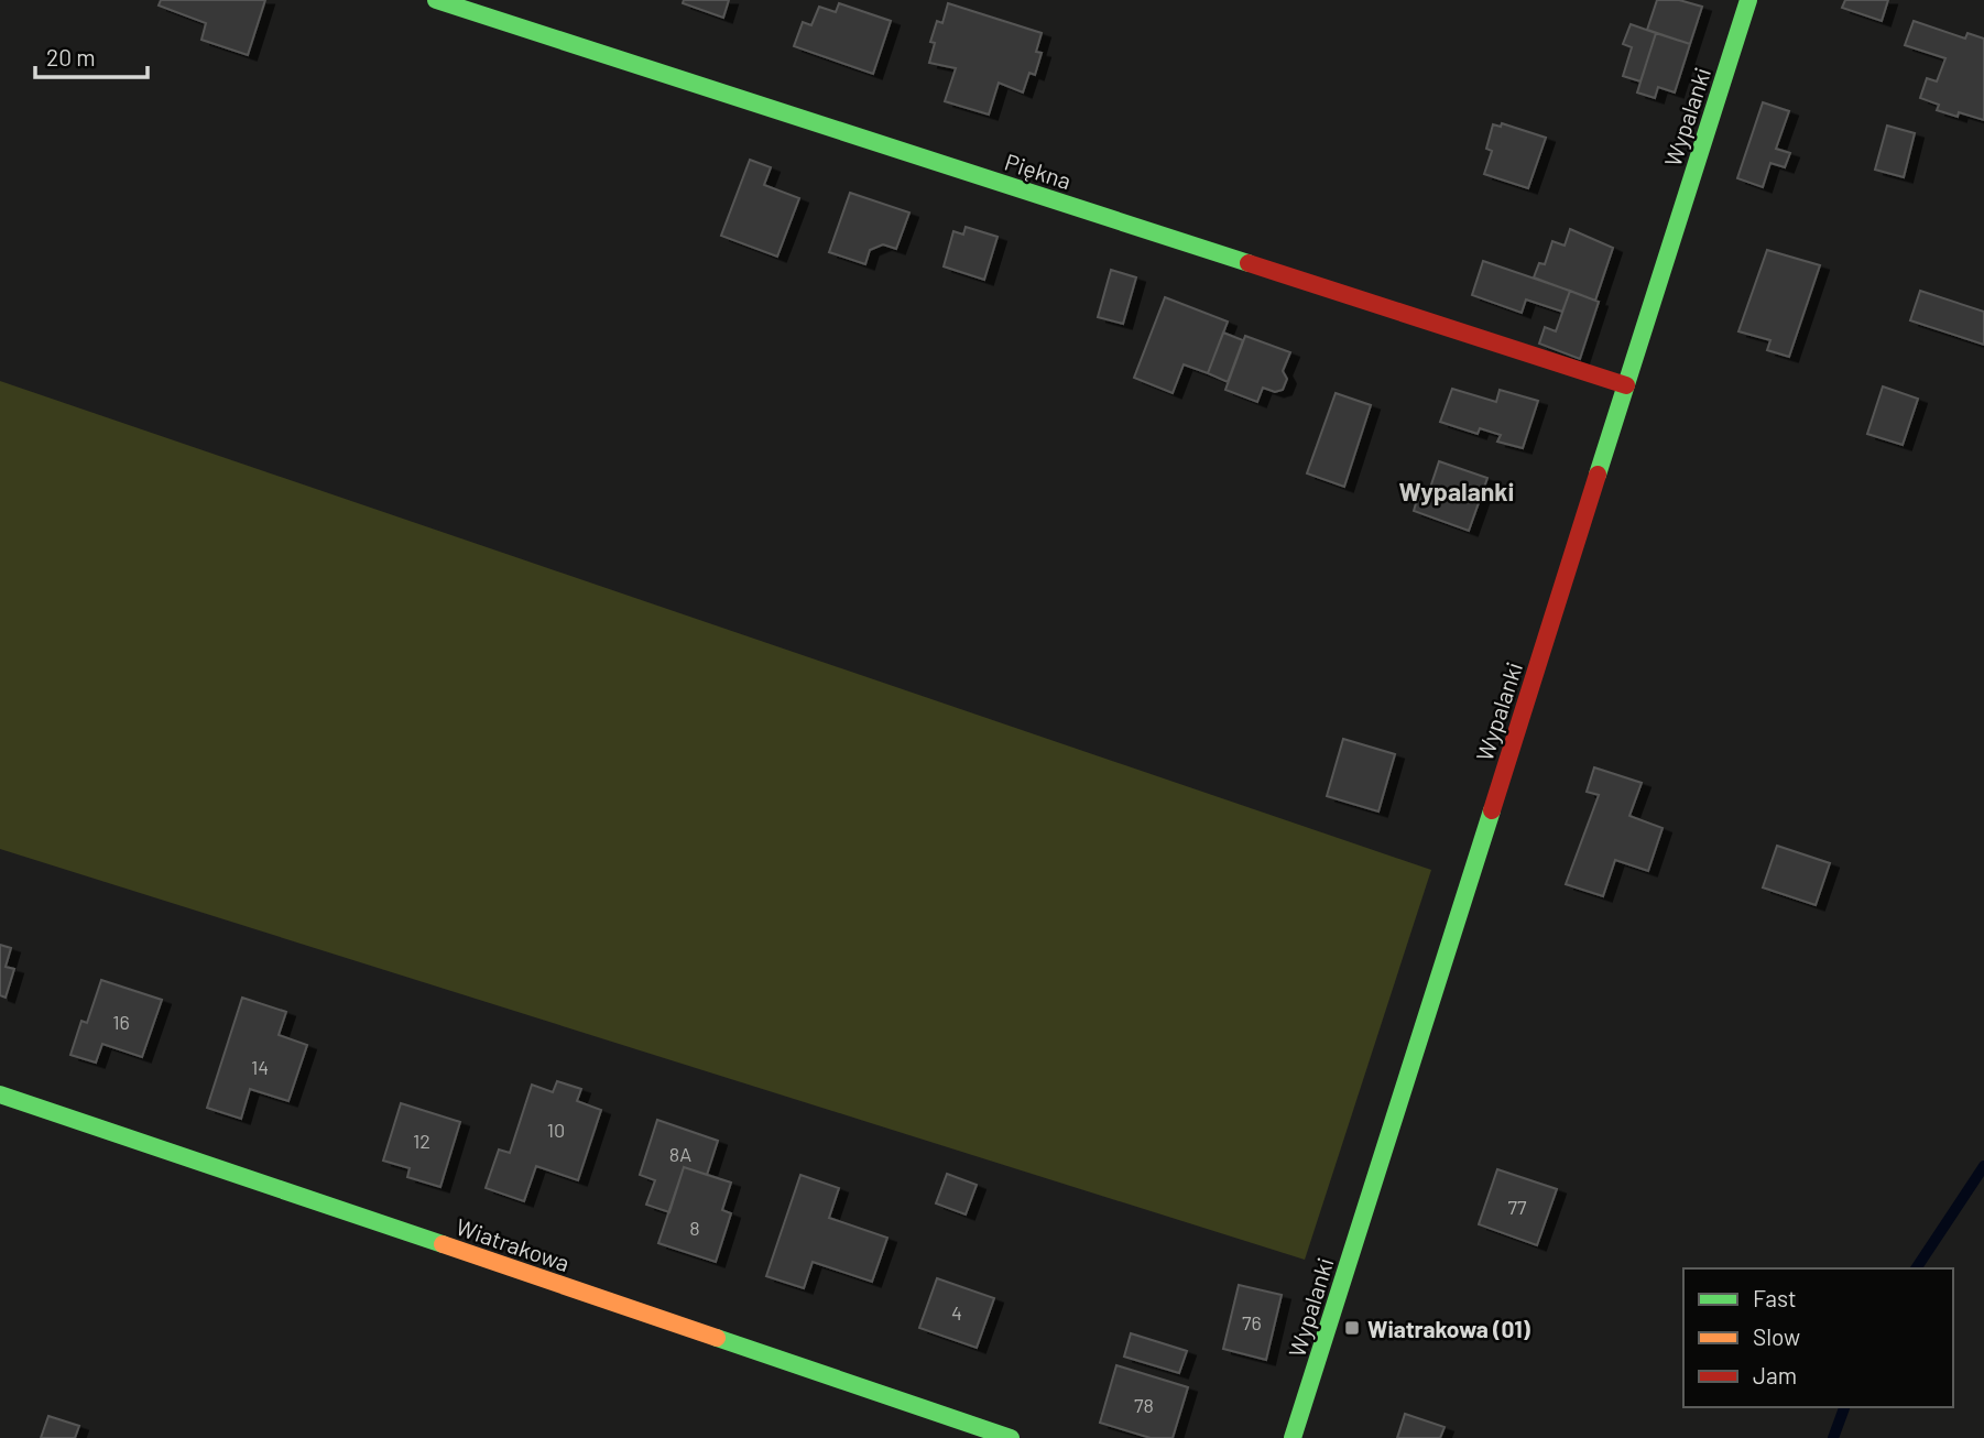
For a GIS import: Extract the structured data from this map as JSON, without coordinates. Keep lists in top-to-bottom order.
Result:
{
  "streets": {
    "street": ["Wypalanki", "Piękna", "Wiatrakowa"]
  },
  "crossings": [
    ["Wypalanki", "Piękna"]
  ],
  "districts": ["Wypalanki"],
  "places": {
    "transit": ["Wiatrakowa (01)"]
  },
  "house_numbers": [
    "16",
    "14",
    "10",
    "12",
    "8A",
    "77",
    "8",
    "4",
    "76",
    "78"
  ],
  "legend": ["Fast", "Slow", "Jam"],
  "scale_bar": "20 m"
}
